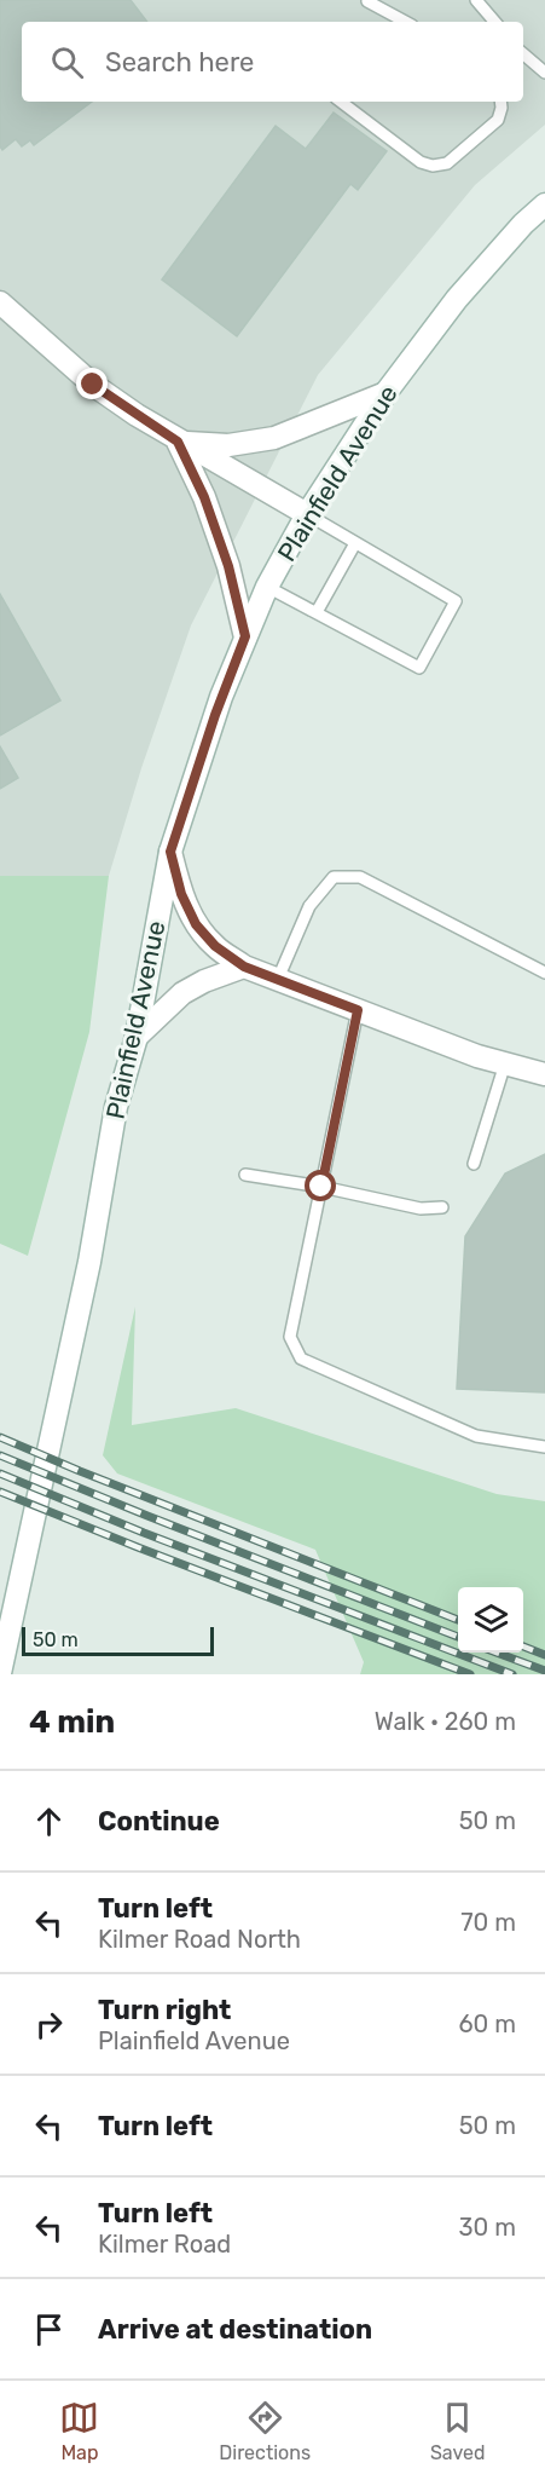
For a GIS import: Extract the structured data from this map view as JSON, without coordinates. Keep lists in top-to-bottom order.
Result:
{
  "streets": {
    "main road": ["Plainfield Avenue"]
  },
  "scale_bar": "50 m",
  "page": {
    "search": "Search here",
    "scale": "50 m",
    "heading": ["4 min", "Walk · 260 m"],
    "list": [
      ["Continue", "50 m"],
      ["Turn left", "Kilmer Road North", "70 m"],
      ["Turn right", "Plainfield Avenue", "60 m"],
      ["Turn left", "50 m"],
      ["Turn left", "Kilmer Road", "30 m"],
      "Arrive at destination"
    ],
    "nav": ["Map", "Directions", "Saved"]
  }
}
